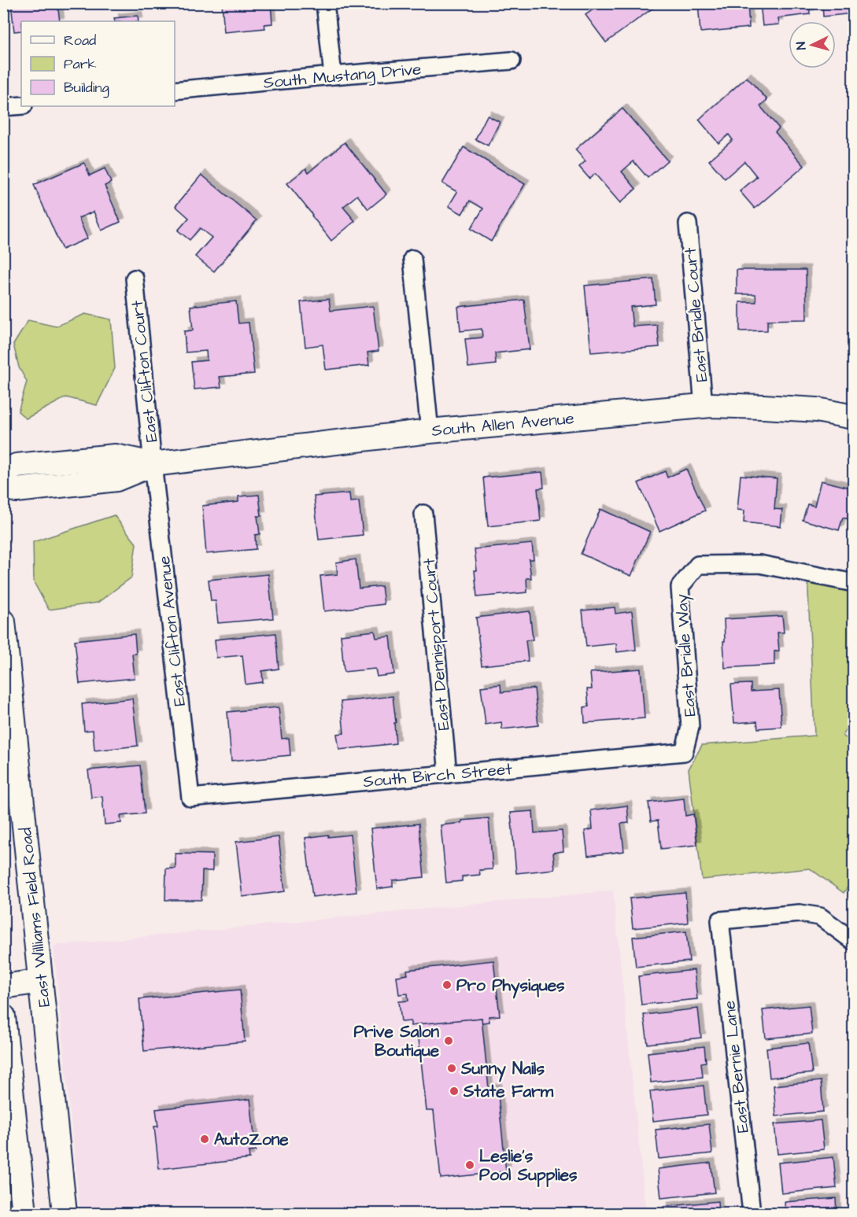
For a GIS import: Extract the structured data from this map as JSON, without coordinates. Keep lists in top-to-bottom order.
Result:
{
  "streets": {
    "street": [
      "South Mustang Drive",
      "East Bridle Court",
      "East Clifton Court",
      "South Allen Avenue",
      "East Clifton Avenue",
      "East Dennisport Court",
      "East Bridle Way",
      "South Birch Street",
      "East Williams Field Road",
      "East Bernie Lane"
    ]
  },
  "crossings": [
    ["East Bridle Court", "South Allen Avenue"],
    ["East Clifton Court", "South Allen Avenue"],
    ["East Clifton Court", "East Clifton Avenue"],
    ["South Allen Avenue", "East Clifton Avenue"],
    ["East Clifton Avenue", "South Birch Street"],
    ["East Dennisport Court", "South Birch Street"],
    ["East Bridle Way", "South Birch Street"]
  ],
  "places": [
    "Pro Physiques",
    "Prive Salon Boutique",
    "Sunny Nails",
    "State Farm",
    "AutoZone",
    "Leslie's Pool Supplies"
  ],
  "legend": ["Road", "Park", "Building"],
  "north": "left"
}
